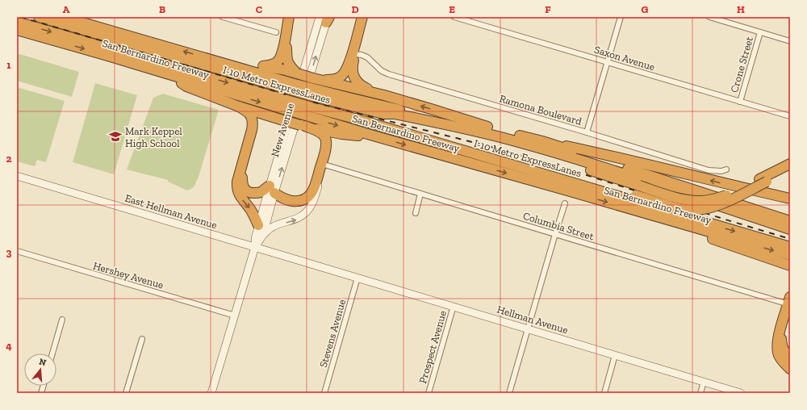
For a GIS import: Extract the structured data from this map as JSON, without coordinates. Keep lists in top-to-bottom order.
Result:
{
  "streets": {
    "highway": ["San Bernardino Freeway", "I-10 Metro ExpressLanes"],
    "street": [
      "Saxon Avenue",
      "Crone Street",
      "Ramona Boulevard",
      "New Avenue",
      "East Hellman Avenue",
      "Columbia Street",
      "Hershey Avenue",
      "Hellman Avenue",
      "Stevens Avenue",
      "Prospect Avenue"
    ]
  },
  "crossings": [
    ["Saxon Avenue", "Crone Street"],
    ["San Bernardino Freeway", "I-10 Metro ExpressLanes"],
    ["New Avenue", "East Hellman Avenue"],
    ["New Avenue", "Hershey Avenue"],
    ["East Hellman Avenue", "Hellman Avenue"],
    ["Hellman Avenue", "Stevens Avenue"],
    ["Hellman Avenue", "Prospect Avenue"]
  ],
  "places": {
    "school or university": ["Mark Keppel High School"]
  },
  "north": "top",
  "grid": {
    "columns": [
      "A",
      "B",
      "C",
      "D",
      "E",
      "F",
      "G",
      "H"
    ],
    "rows": [
      "1",
      "2",
      "3",
      "4"
    ]
  }
}
